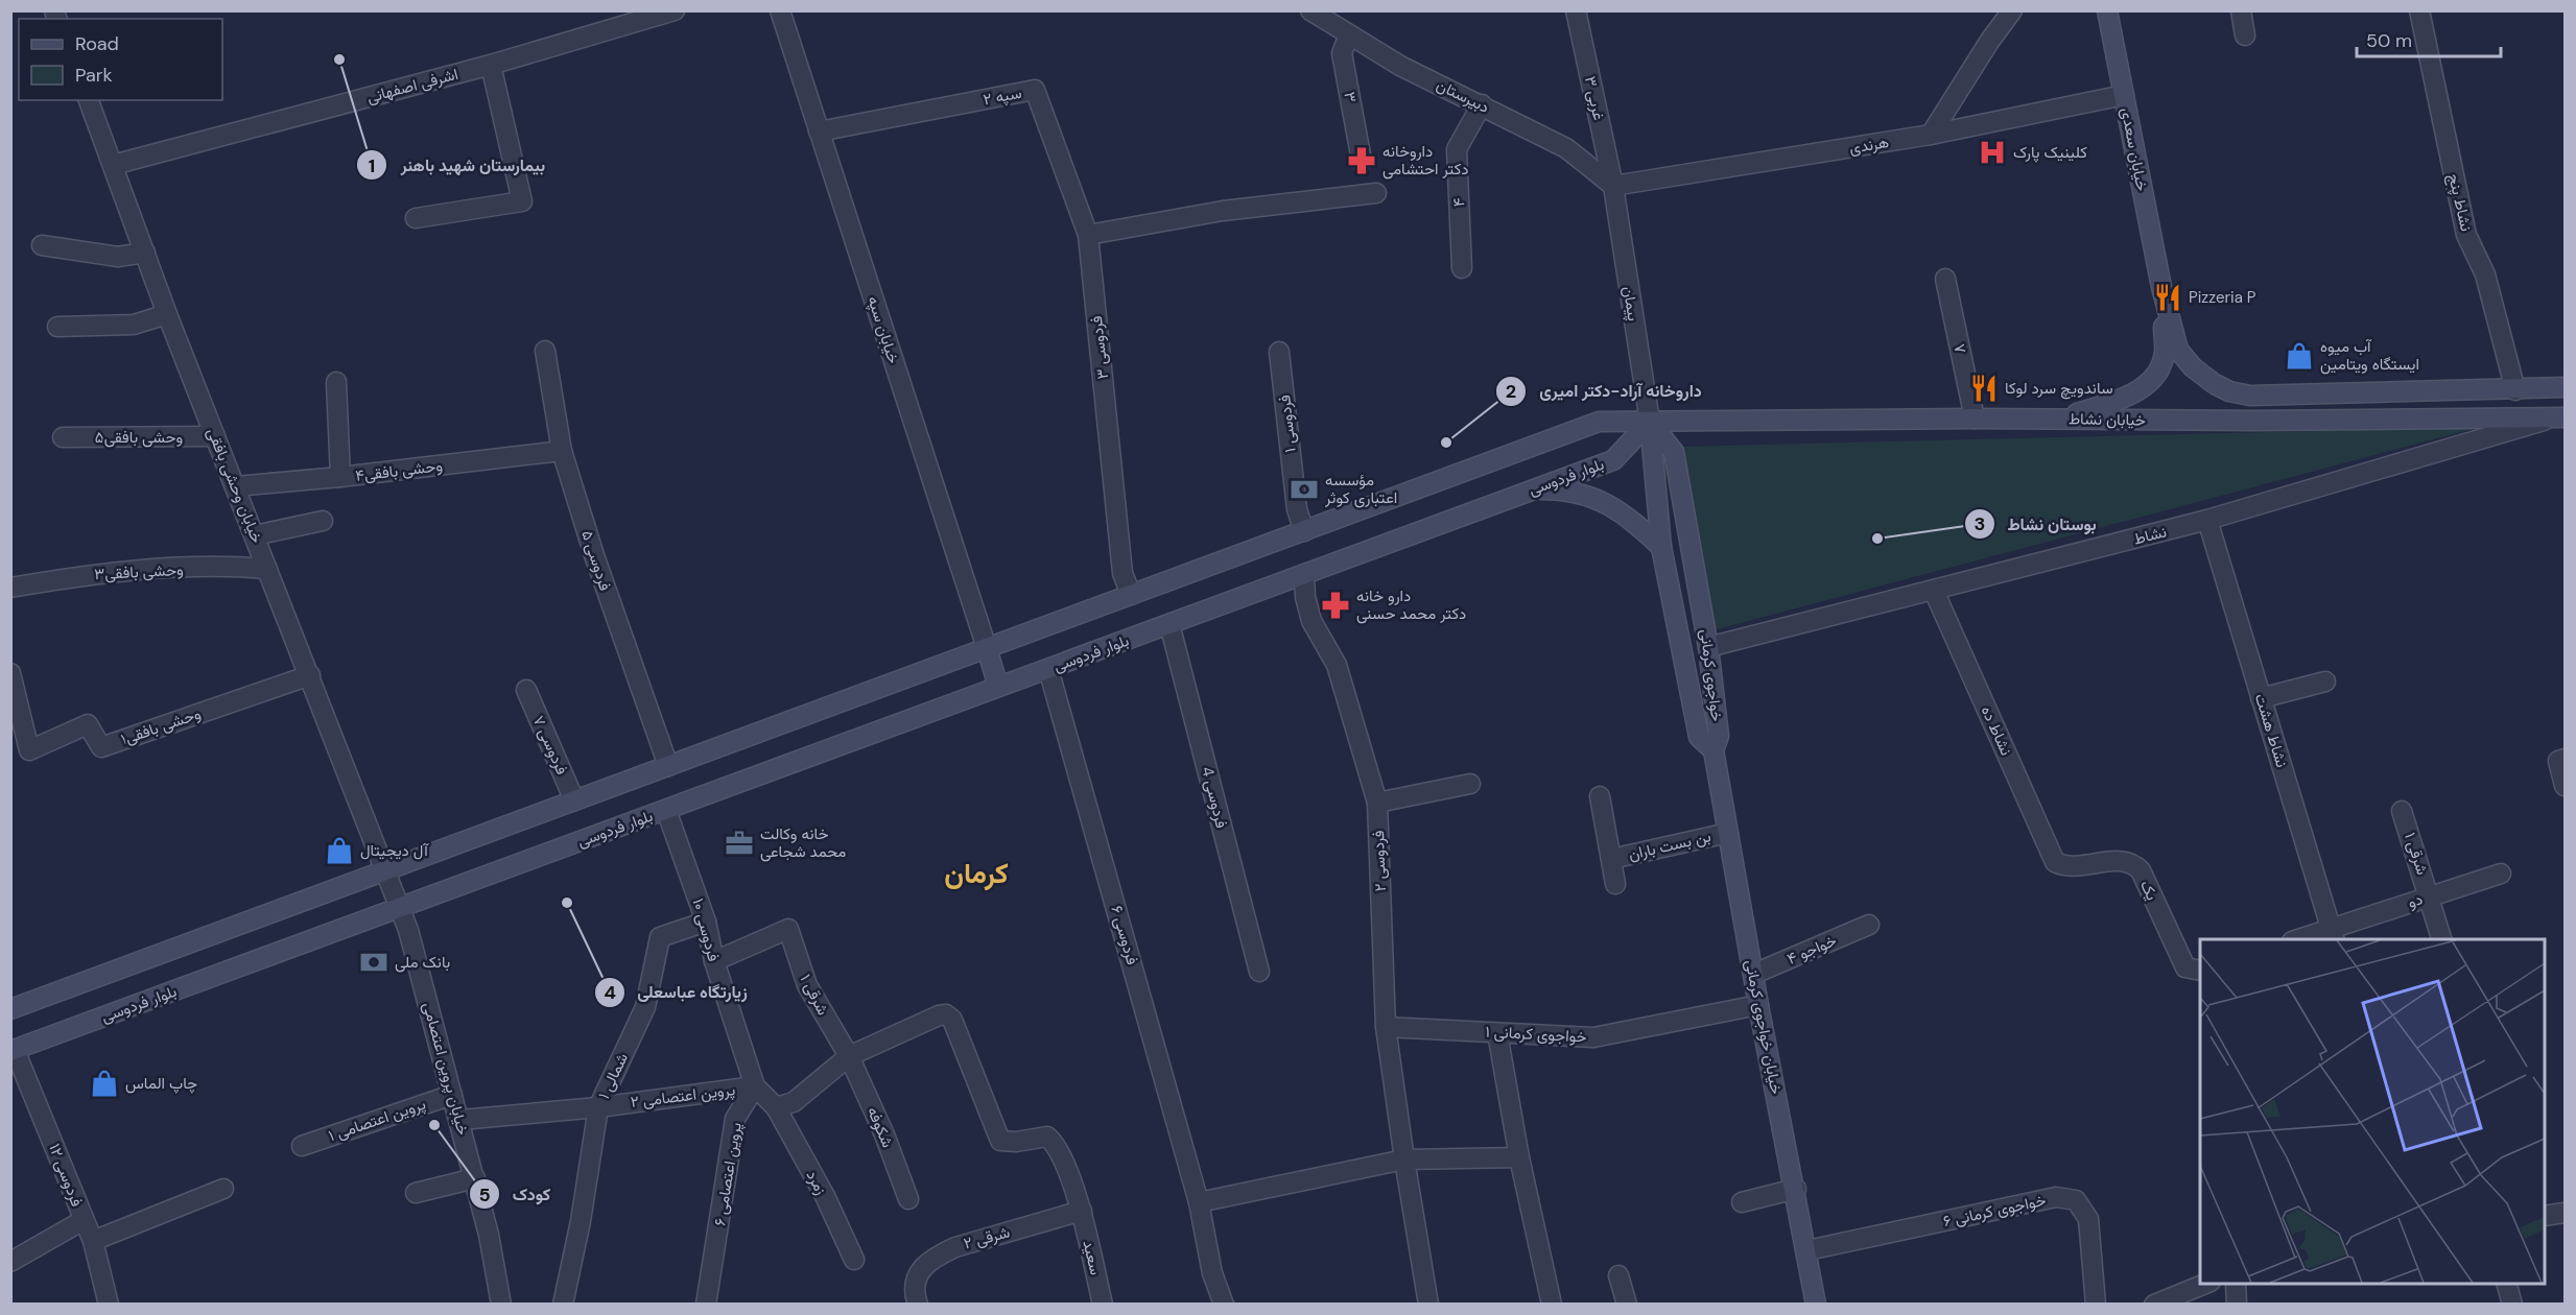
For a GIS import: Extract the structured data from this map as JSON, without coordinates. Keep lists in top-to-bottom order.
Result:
{
  "streets": {
    "main road": [
      "خیابان سعدی",
      "خیابان نشاط",
      "بلوار فردوسی",
      "خواجوی کرمانی",
      "خیابان خواجوی کرمانی"
    ],
    "street": [
      "اشرفی اصفهانی",
      "سپه ۲",
      "دبیرستان",
      "۳",
      "۳ غربی",
      "هرندی",
      "۴",
      "نشاط پنج",
      "پیمان",
      "خیابان سپه",
      "فردوسی ۳",
      "۷",
      "فردوسی ۱",
      "وحشی بافقی۵",
      "وحشی بافقی۴",
      "خیابان وحشی بافقی",
      "نشاط",
      "فردوسی ۵",
      "وحشی بافقی۳",
      "وحشی بافقی۱",
      "نشاط ده",
      "نشاط هشت",
      "فردوسی ۷",
      "فردوسی 4",
      "بن بست باران",
      "شرقی ۱",
      "فردوسی ۲",
      "یک",
      "دو",
      "فردوسی ۱۰",
      "فردوسی ۶",
      "خواجو ۴",
      "خواجوی کرمانی ۱",
      "خیابان پروین اعتصامی",
      "شمالی ۱",
      "پروین اعتصامی ۲",
      "پروین اعتصامی ۱",
      "شکوفه",
      "پروین اعتصامی ۶",
      "فردوسی ۱۲",
      "زمرد",
      "خواجوی کرمانی ۶",
      "شرقی ۲",
      "سعید"
    ]
  },
  "crossings": [
    ["اشرفی اصفهانی", "خیابان وحشی بافقی"],
    ["سپه ۲", "خیابان سپه"],
    ["سپه ۲", "فردوسی ۳"],
    ["دبیرستان", "۳"],
    ["دبیرستان", "۳ غربی"],
    ["دبیرستان", "هرندی"],
    ["دبیرستان", "۴"],
    ["دبیرستان", "پیمان"],
    ["۳ غربی", "هرندی"],
    ["۳ غربی", "پیمان"],
    ["هرندی", "خیابان سعدی"],
    ["هرندی", "پیمان"],
    ["پیمان", "خیابان نشاط"],
    ["پیمان", "بلوار فردوسی"],
    ["پیمان", "خواجوی کرمانی"],
    ["۷", "خیابان نشاط"],
    ["خیابان نشاط", "بلوار فردوسی"],
    ["خیابان نشاط", "نشاط"],
    ["خیابان نشاط", "خواجوی کرمانی"],
    ["وحشی بافقی۵", "خیابان وحشی بافقی"],
    ["وحشی بافقی۴", "خیابان وحشی بافقی"],
    ["وحشی بافقی۴", "فردوسی ۵"],
    ["بلوار فردوسی", "خواجوی کرمانی"],
    ["بلوار فردوسی", "فردوسی 4"],
    ["بلوار فردوسی", "فردوسی ۲"],
    ["بلوار فردوسی", "فردوسی ۱۰"],
    ["بلوار فردوسی", "فردوسی ۶"],
    ["بلوار فردوسی", "خیابان پروین اعتصامی"],
    ["بلوار فردوسی", "فردوسی ۱۲"],
    ["خیابان وحشی بافقی", "وحشی بافقی۳"],
    ["خیابان وحشی بافقی", "وحشی بافقی۱"],
    ["خیابان وحشی بافقی", "خیابان پروین اعتصامی"],
    ["نشاط", "خواجوی کرمانی"],
    ["نشاط", "نشاط ده"],
    ["نشاط", "نشاط هشت"],
    ["خواجوی کرمانی", "خیابان خواجوی کرمانی"],
    ["نشاط ده", "یک"],
    ["نشاط هشت", "دو"],
    ["بن بست باران", "خیابان خواجوی کرمانی"],
    ["شرقی ۱", "دو"],
    ["شرقی ۱", "فردوسی ۱۰"],
    ["شرقی ۱", "شکوفه"],
    ["شرقی ۱", "سعید"],
    ["فردوسی ۲", "خواجوی کرمانی ۱"],
    ["فردوسی ۱۰", "شمالی ۱"],
    ["فردوسی ۱۰", "پروین اعتصامی ۲"],
    ["فردوسی ۱۰", "پروین اعتصامی ۶"],
    ["خواجو ۴", "خیابان خواجوی کرمانی"],
    ["خیابان خواجوی کرمانی", "خواجوی کرمانی ۱"],
    ["خیابان خواجوی کرمانی", "خواجوی کرمانی ۶"],
    ["خیابان پروین اعتصامی", "پروین اعتصامی ۲"],
    ["خیابان پروین اعتصامی", "پروین اعتصامی ۱"],
    ["شمالی ۱", "پروین اعتصامی ۲"],
    ["پروین اعتصامی ۲", "پروین اعتصامی ۶"],
    ["شکوفه", "سعید"],
    ["شرقی ۲", "سعید"]
  ],
  "districts": ["کرمان"],
  "places": {
    "other": [
      "بیمارستان شهید باهنر",
      "داروخانه آراد-دکتر امیری",
      "بوستان نشاط",
      "زیارتگاه عباسعلی",
      "کودک"
    ],
    "hospital": ["کلینیک پارک"],
    "pharmacy": ["داروخانه دکتر احتشامی", "دارو خانه دکتر محمد حسنی"],
    "restaurant": ["Pizzeria P", "ساندویچ سرد لوکا"],
    "shop": ["آب میوه ایستگاه ویتامین", "آل دیجیتال", "چاپ الماس"],
    "bank": ["مؤسسه اعتباری کوثر", "بانک ملی"],
    "office": ["خانه وکالت محمد شجاعی"]
  },
  "legend": ["Road", "Park"],
  "scale_bar": "50 m"
}
